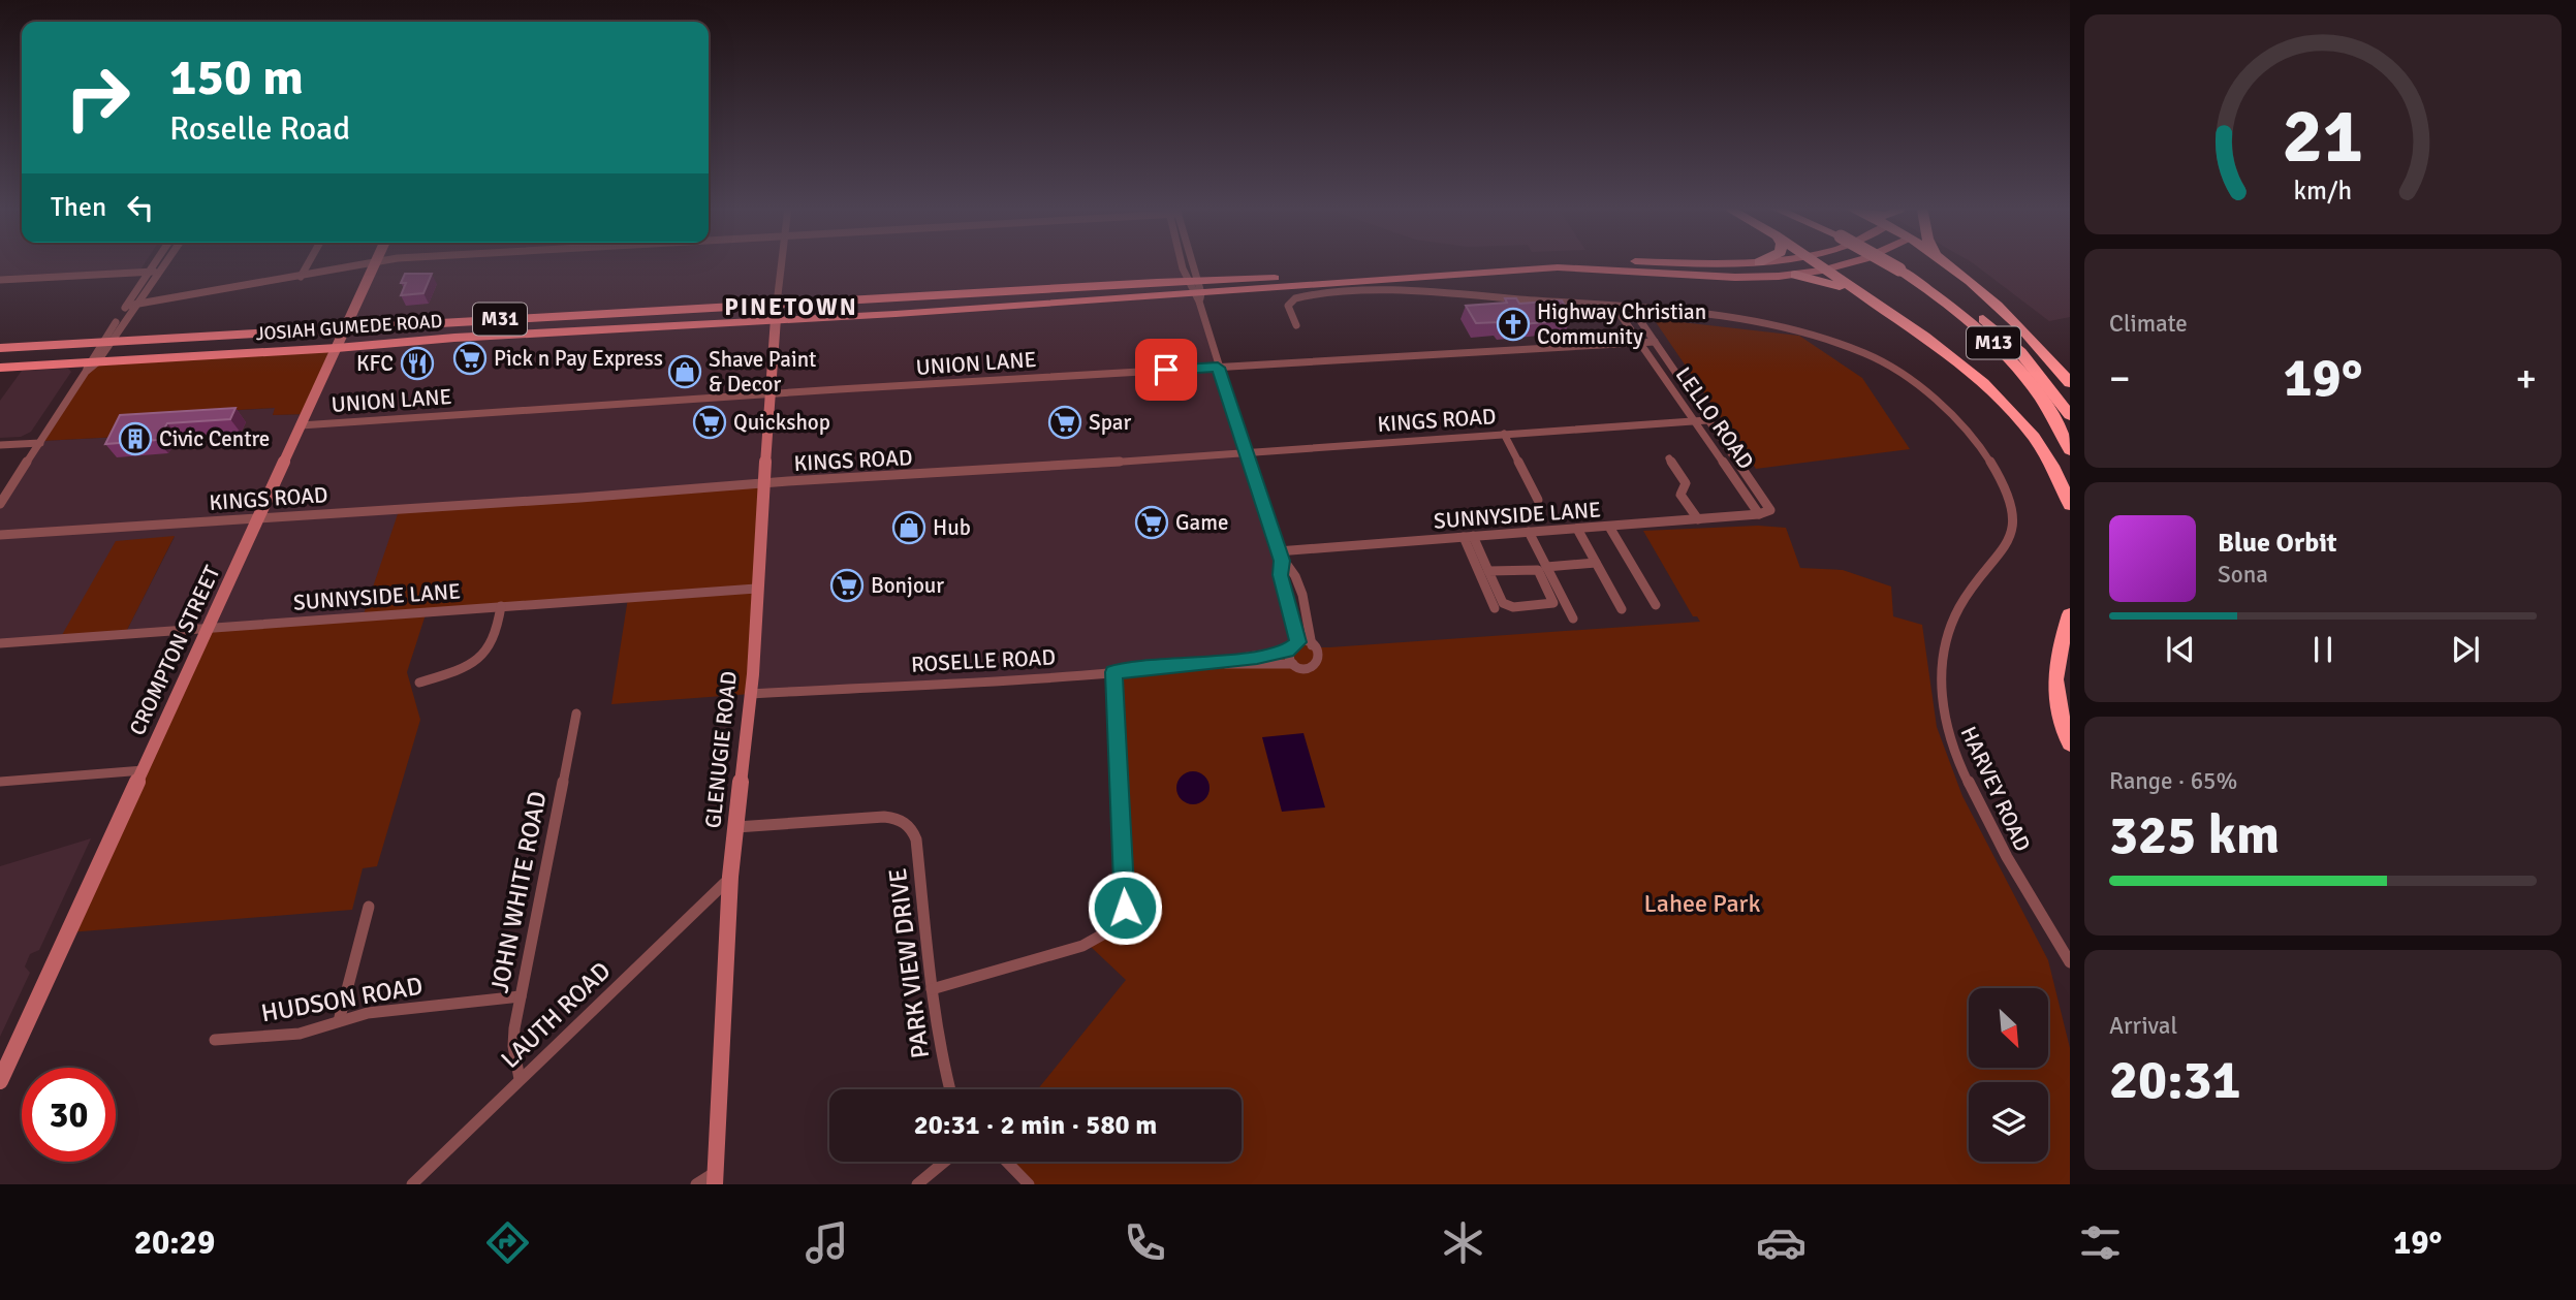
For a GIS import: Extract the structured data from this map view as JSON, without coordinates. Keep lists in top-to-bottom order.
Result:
{
  "streets": {
    "highway": ["M13"],
    "main road": ["M31", "JOSIAH GUMEDE ROAD"],
    "street": [
      "UNION LANE",
      "LELLO ROAD",
      "KINGS ROAD",
      "SUNNYSIDE LANE",
      "CROMPTON STREET",
      "ROSELLE ROAD",
      "GLENUGIE ROAD",
      "HARVEY ROAD",
      "JOHN WHITE ROAD",
      "PARK VIEW DRIVE",
      "HUDSON ROAD",
      "LAUTH ROAD"
    ]
  },
  "crossings": [
    ["JOSIAH GUMEDE ROAD", "CROMPTON STREET"],
    ["JOSIAH GUMEDE ROAD", "GLENUGIE ROAD"],
    ["UNION LANE", "LELLO ROAD"],
    ["UNION LANE", "CROMPTON STREET"],
    ["UNION LANE", "GLENUGIE ROAD"],
    ["LELLO ROAD", "KINGS ROAD"],
    ["LELLO ROAD", "SUNNYSIDE LANE"],
    ["LELLO ROAD", "HARVEY ROAD"],
    ["KINGS ROAD", "CROMPTON STREET"],
    ["KINGS ROAD", "GLENUGIE ROAD"],
    ["SUNNYSIDE LANE", "CROMPTON STREET"],
    ["SUNNYSIDE LANE", "GLENUGIE ROAD"],
    ["ROSELLE ROAD", "GLENUGIE ROAD"],
    ["GLENUGIE ROAD", "PARK VIEW DRIVE"],
    ["GLENUGIE ROAD", "LAUTH ROAD"],
    ["JOHN WHITE ROAD", "HUDSON ROAD"],
    ["JOHN WHITE ROAD", "LAUTH ROAD"]
  ],
  "districts": ["PINETOWN"],
  "parks": ["Lahee Park"],
  "places": {
    "church": ["Highway Christian Community"],
    "supermarket": [
      "Pick n Pay Express",
      "Quickshop",
      "Spar",
      "Game",
      "Bonjour"
    ],
    "restaurant": ["KFC"],
    "shop": ["Shave Paint & Decor", "Hub"],
    "building": ["Civic Centre"]
  },
  "north": "bottom right",
  "page": {
    "turn": ["150 m", "Roselle Road"],
    "then": "Then",
    "tile": [
      "Climate",
      ["Range · 65%", "325 km"],
      ["Arrival", "20:31"]
    ],
    "heat": ["−", "19°", "+"],
    "song": ["Blue Orbit", "Sona"],
    "limit": "30",
    "trip": "20:31 · 2 min · 580 m",
    "tabs": ["20:29", "19°"],
    "gauge": ["21", "km/h"]
  }
}
